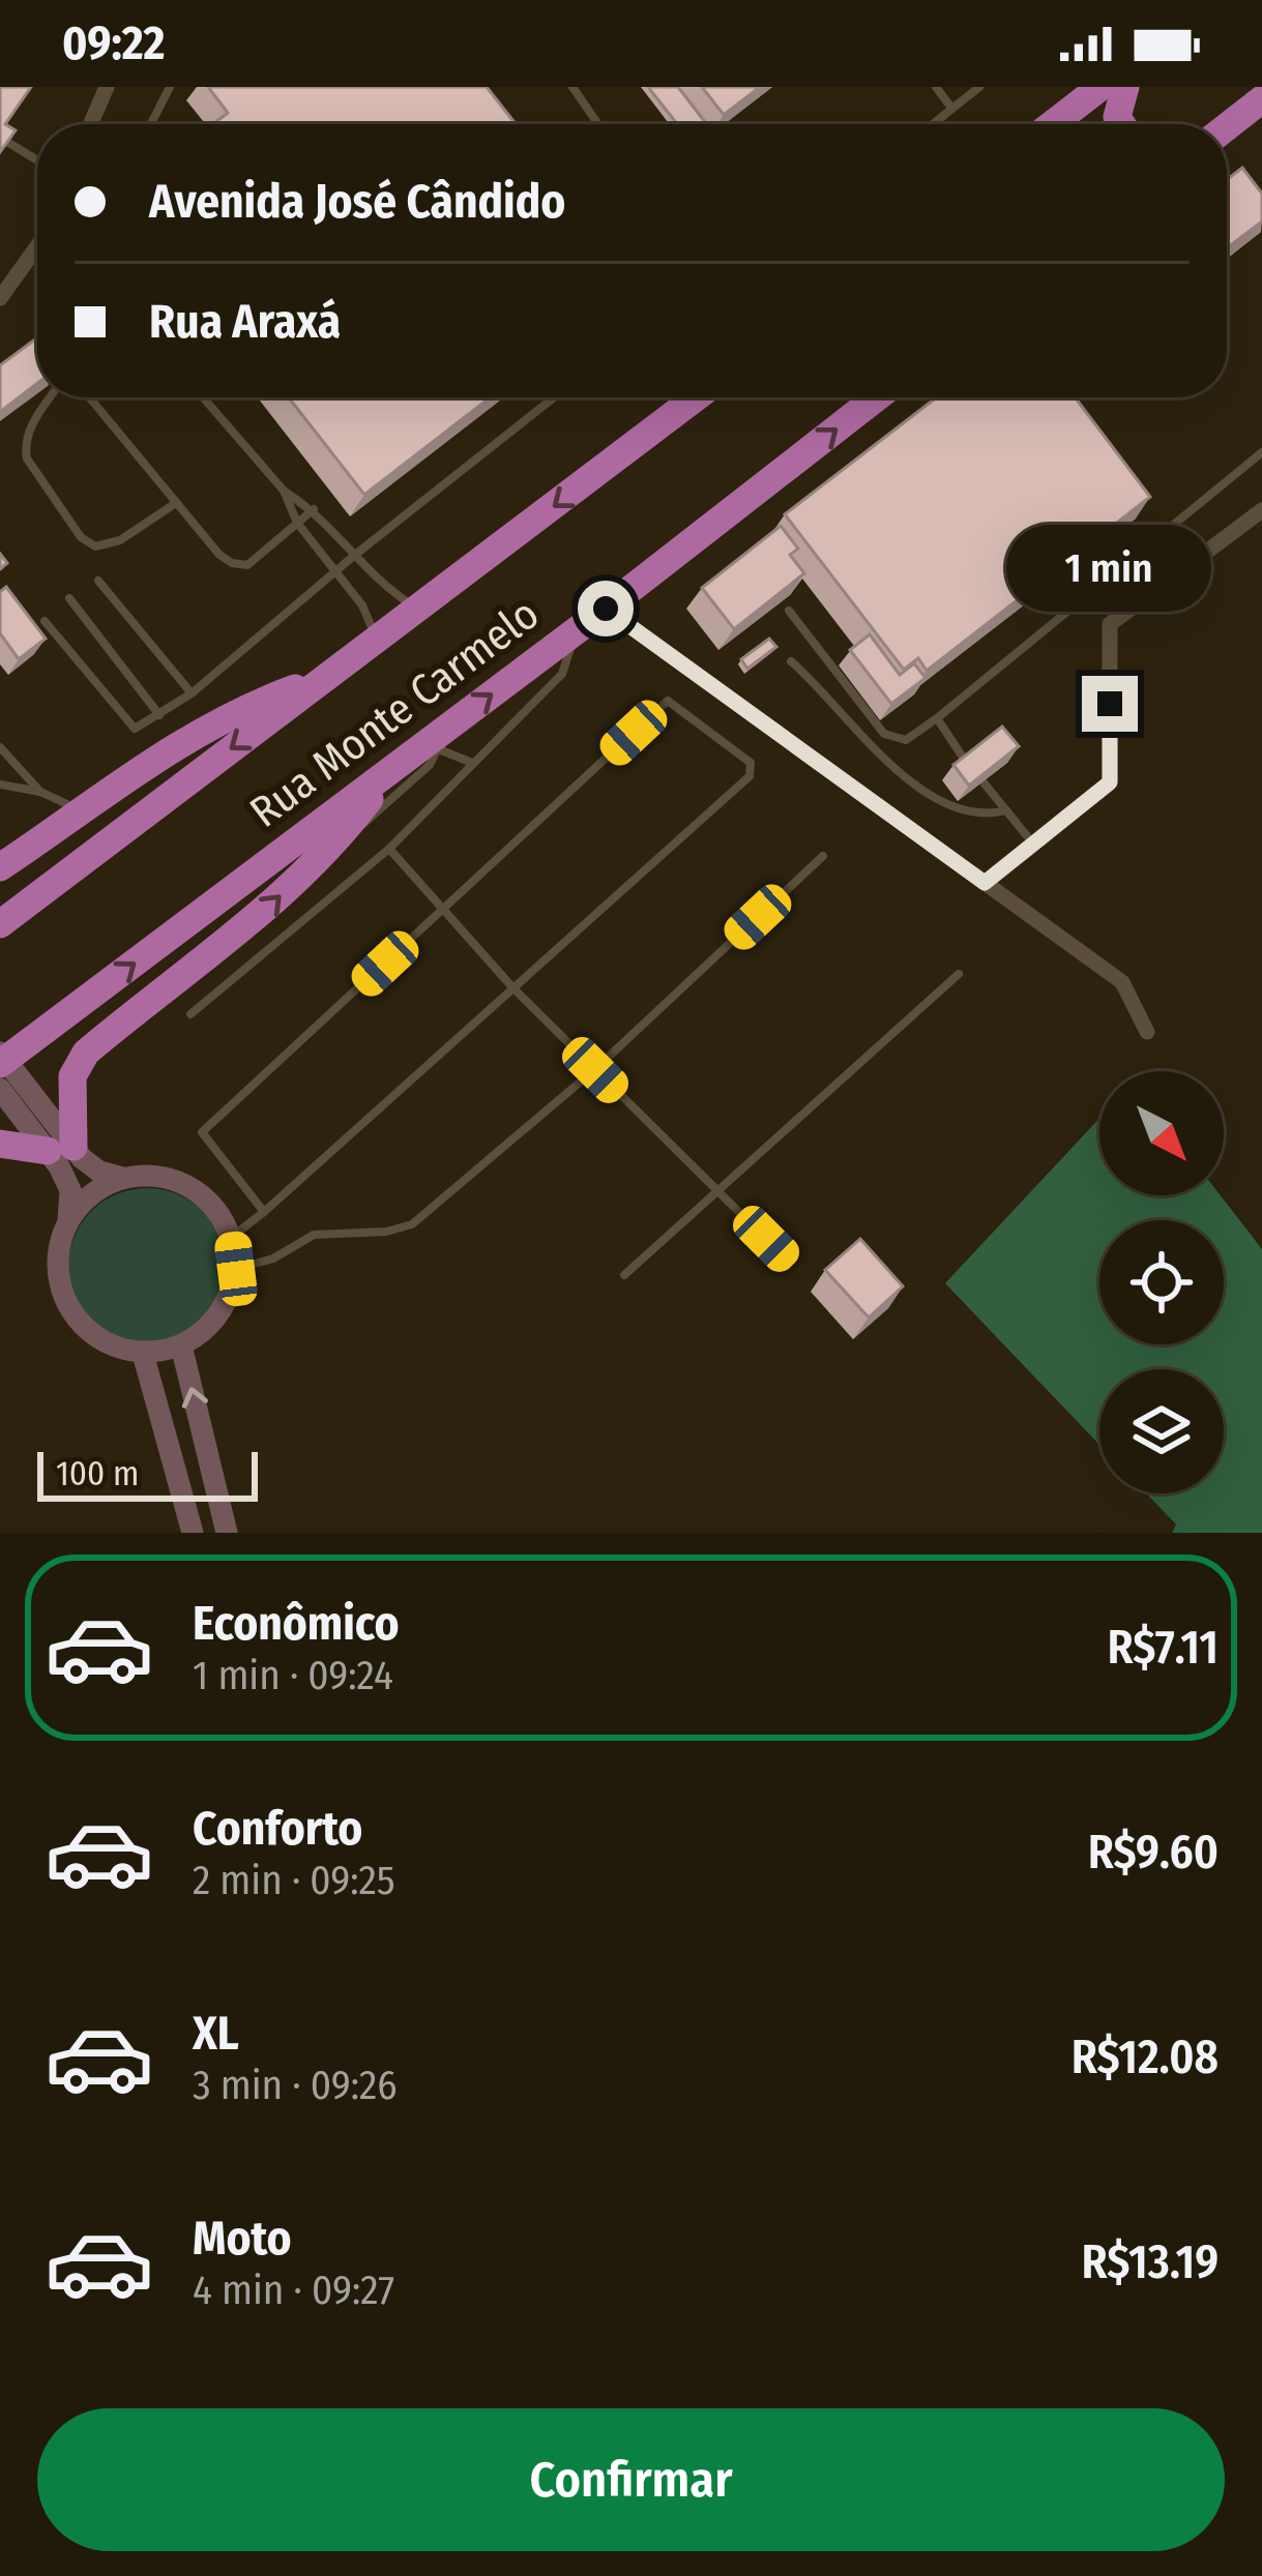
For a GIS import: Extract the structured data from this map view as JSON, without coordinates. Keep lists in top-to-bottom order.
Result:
{
  "streets": {
    "highway": ["Rua Monte Carmelo"]
  },
  "scale_bar": "100 m",
  "north": "bottom right",
  "page": {
    "status": "09:22",
    "banner": ["Avenida José Cândido", "Rua Araxá"],
    "bubble": "1 min",
    "scale": "100 m",
    "list": [
      {
        "name": "Econômico",
        "note": "1 min · 09:24",
        "value": "R$7.11"
      },
      {
        "name": "Conforto",
        "note": "2 min · 09:25",
        "value": "R$9.60"
      },
      {
        "name": "XL",
        "note": "3 min · 09:26",
        "value": "R$12.08"
      },
      {
        "name": "Moto",
        "note": "4 min · 09:27",
        "value": "R$13.19"
      }
    ],
    "buttons": "Confirmar"
  }
}
